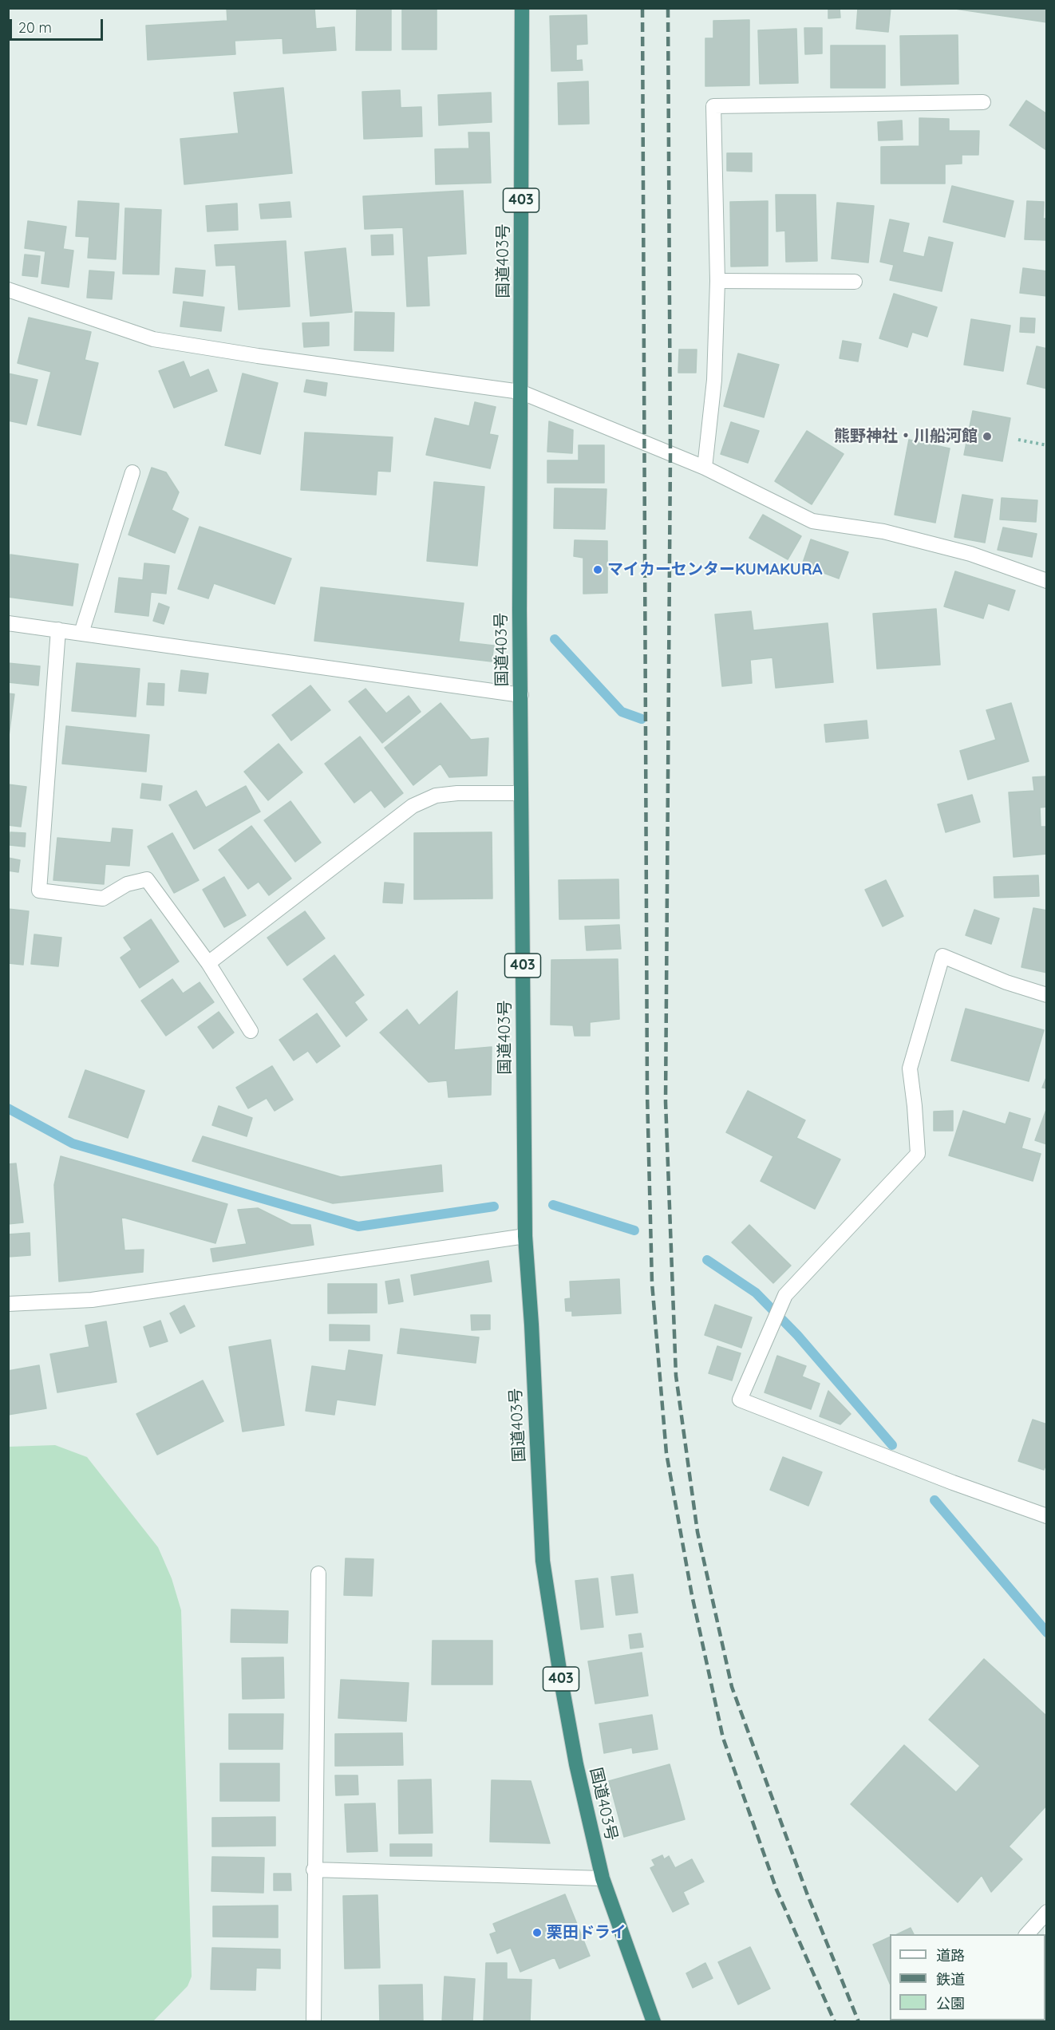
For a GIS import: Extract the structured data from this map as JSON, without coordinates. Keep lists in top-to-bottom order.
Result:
{
  "streets": {
    "highway": ["403", "国道403号"]
  },
  "places": ["熊野神社・川船河館", "マイカーセンターKUMAKURA", "栗田ドライ"],
  "legend": ["道路", "鉄道", "公園"],
  "scale_bar": "20 m"
}
